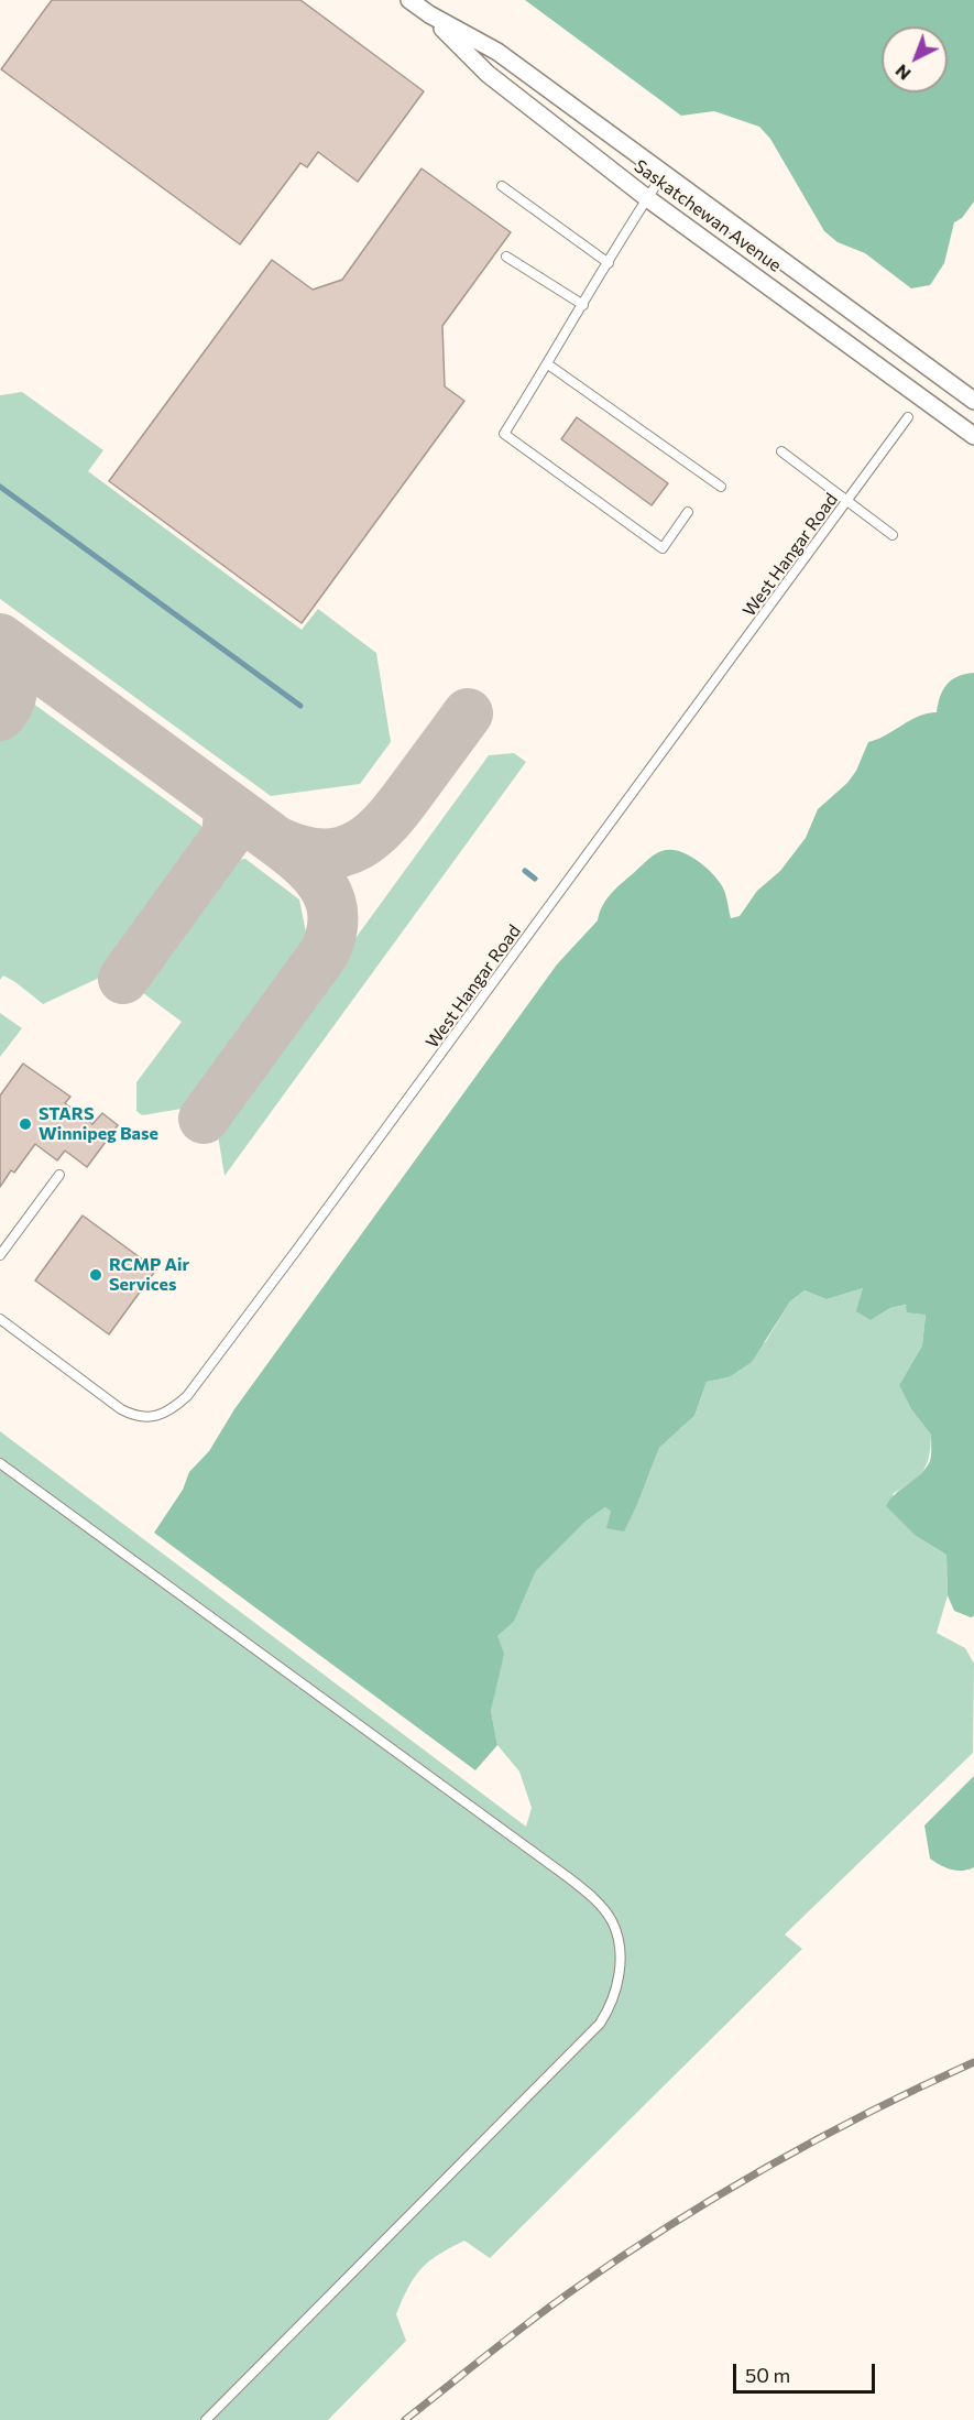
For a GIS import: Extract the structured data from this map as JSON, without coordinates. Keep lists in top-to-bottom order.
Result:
{
  "streets": {
    "street": ["Saskatchewan Avenue"],
    "lane": ["West Hangar Road"]
  },
  "places": ["STARS Winnipeg Base", "RCMP Air Services"],
  "scale_bar": "50 m",
  "north": "bottom left"
}
